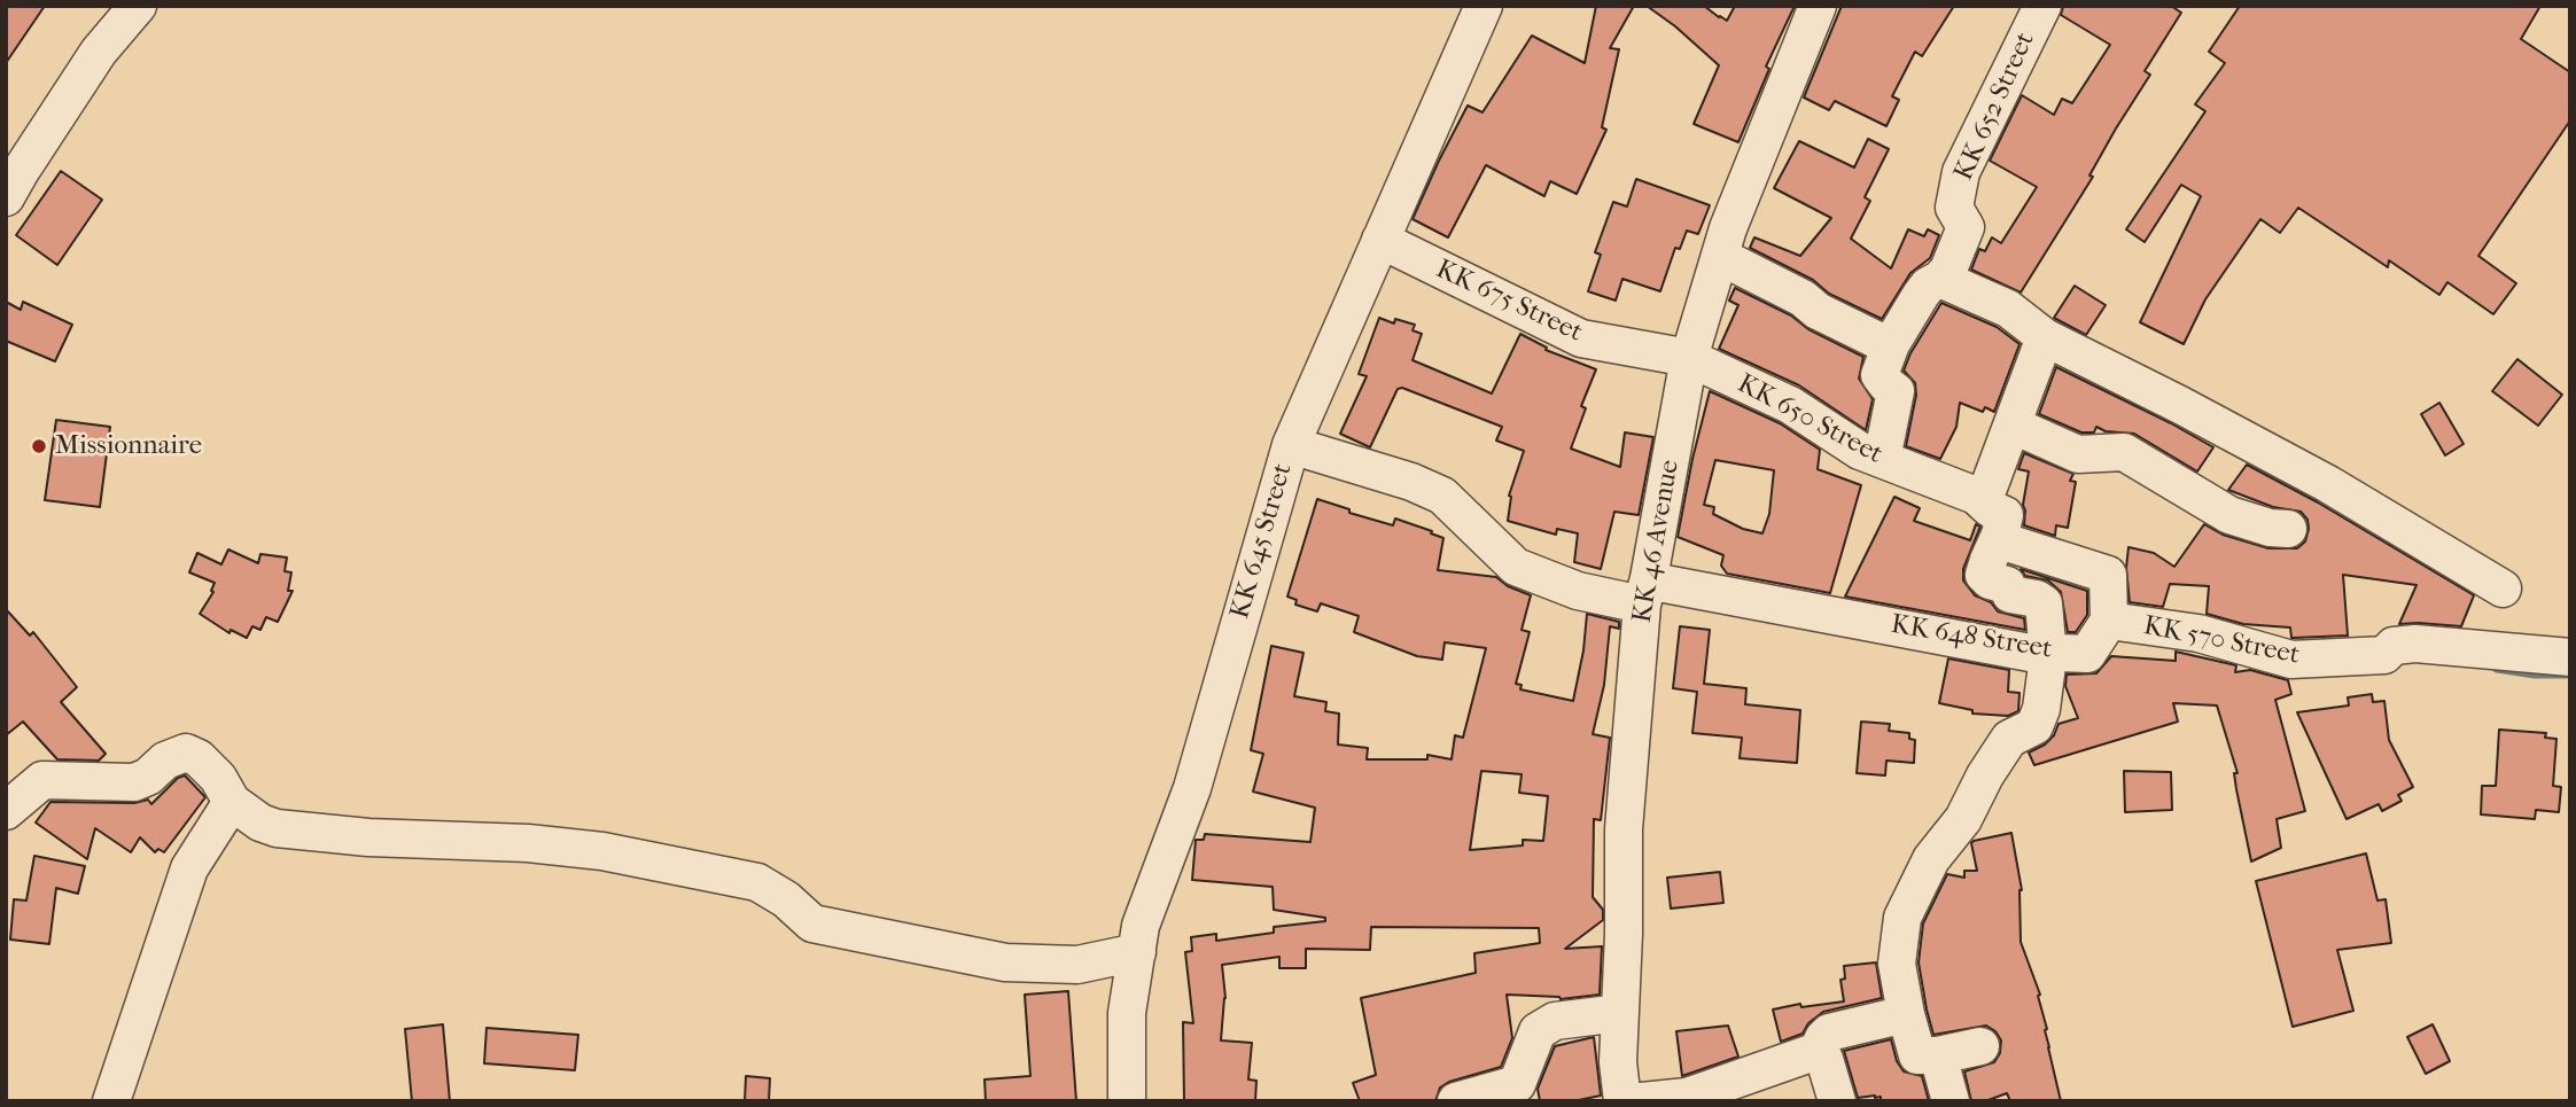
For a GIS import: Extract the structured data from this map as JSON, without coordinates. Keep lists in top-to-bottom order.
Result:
{
  "streets": {
    "street": [
      "KK 652 Street",
      "KK 675 Street",
      "KK 650 Street",
      "KK 645 Street",
      "KK 46 Avenue",
      "KK 648 Street",
      "KK 570 Street"
    ]
  },
  "crossings": [
    ["KK 652 Street", "KK 650 Street"],
    ["KK 675 Street", "KK 650 Street"],
    ["KK 675 Street", "KK 645 Street"],
    ["KK 675 Street", "KK 46 Avenue"],
    ["KK 650 Street", "KK 46 Avenue"],
    ["KK 645 Street", "KK 648 Street"],
    ["KK 46 Avenue", "KK 648 Street"],
    ["KK 648 Street", "KK 570 Street"]
  ],
  "places": ["Missionnaire"]
}
